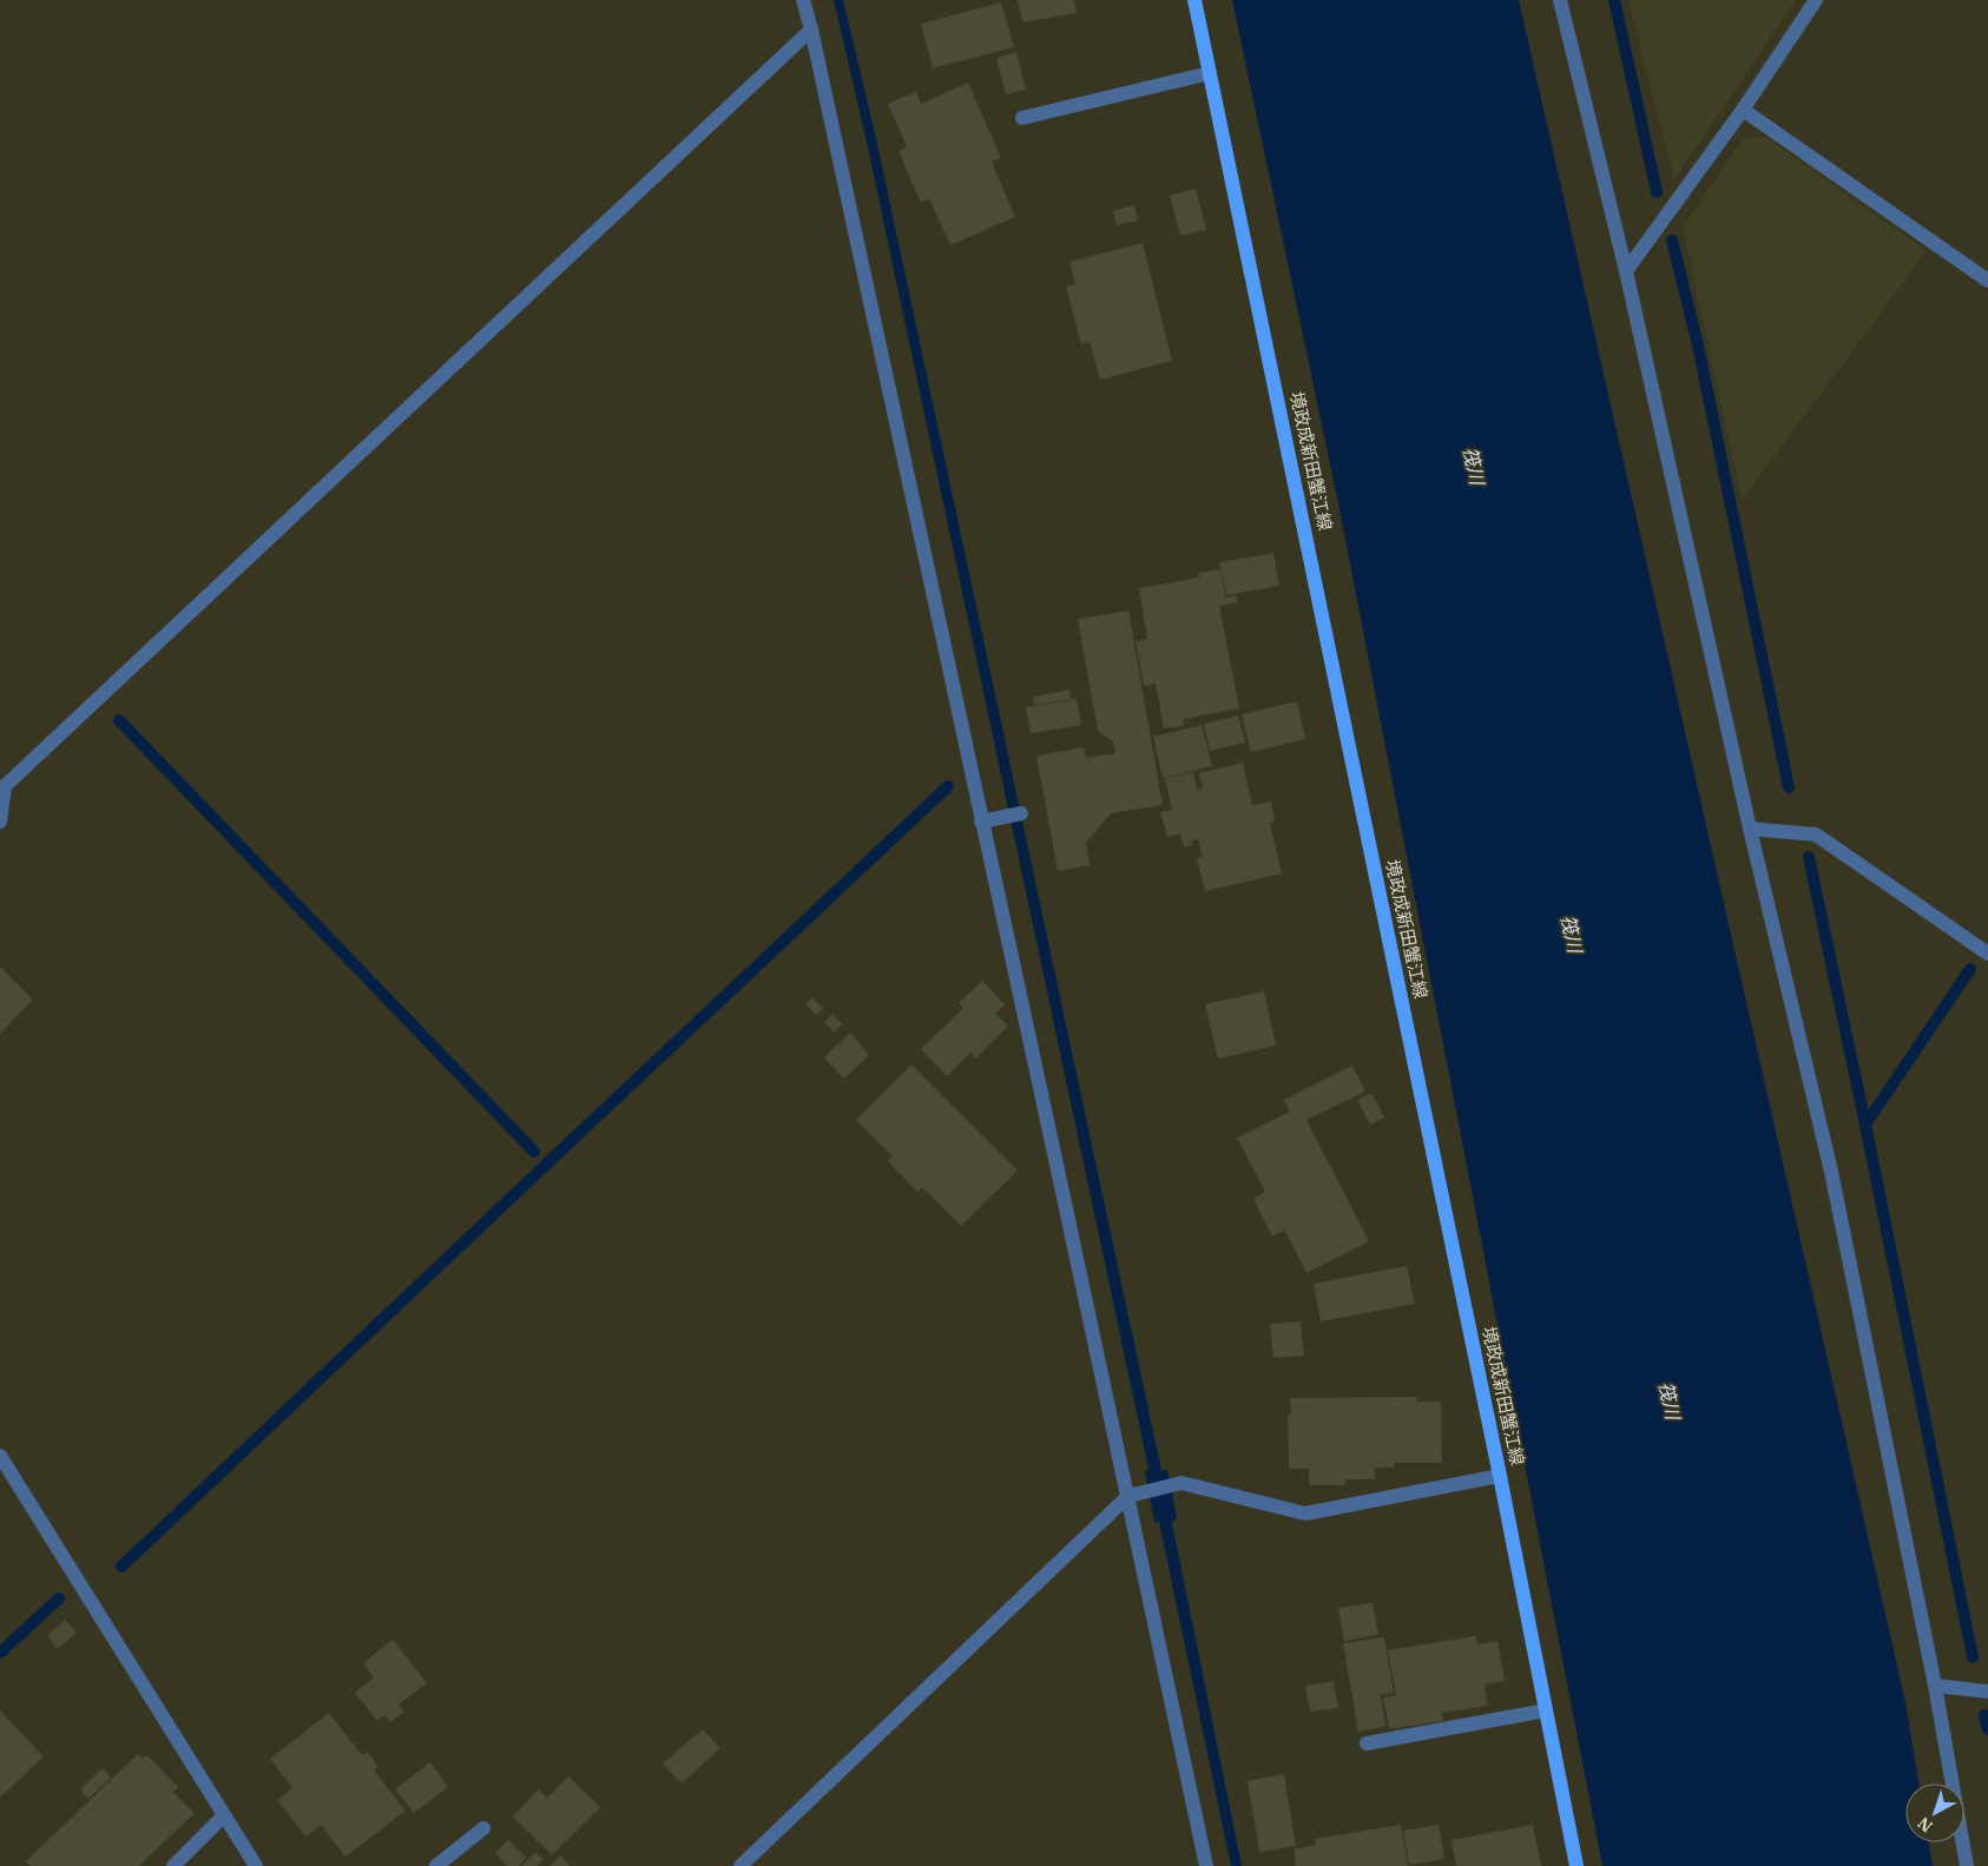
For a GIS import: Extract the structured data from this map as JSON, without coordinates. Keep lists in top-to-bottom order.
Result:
{
  "streets": {
    "main road": ["境政成新田蟹江線"]
  },
  "water": ["筏川"],
  "north": "bottom left"
}
